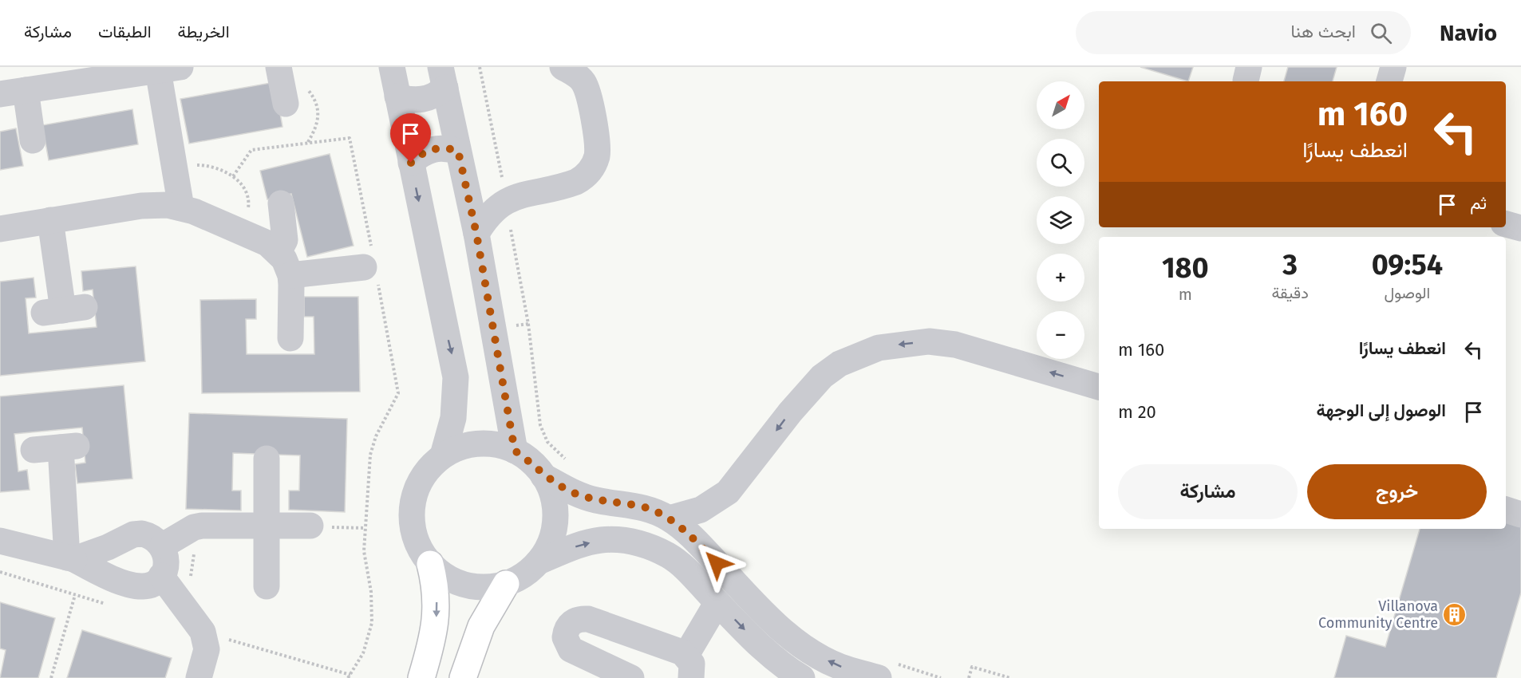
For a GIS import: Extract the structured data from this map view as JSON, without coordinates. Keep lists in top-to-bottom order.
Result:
{
  "places": {
    "building": ["Villanova Community Centre"]
  },
  "north": "top right",
  "page": {
    "header": "Navio",
    "search": "ابحث هنا",
    "nav": ["الخريطة", "الطبقات", "مشاركة"],
    "map_buttons": ["+", "−"],
    "turn": ["160 m", "انعطف يسارًا"],
    "then": "ثم",
    "eta": [
      "09:54",
      "الوصول",
      "3",
      "دقيقة",
      "180",
      "m"
    ],
    "list": [
      {
        "name": "انعطف يسارًا",
        "value": "160 m"
      },
      {
        "name": "الوصول إلى الوجهة",
        "value": "20 m"
      }
    ],
    "buttons": ["خروج", "مشاركة"]
  }
}
